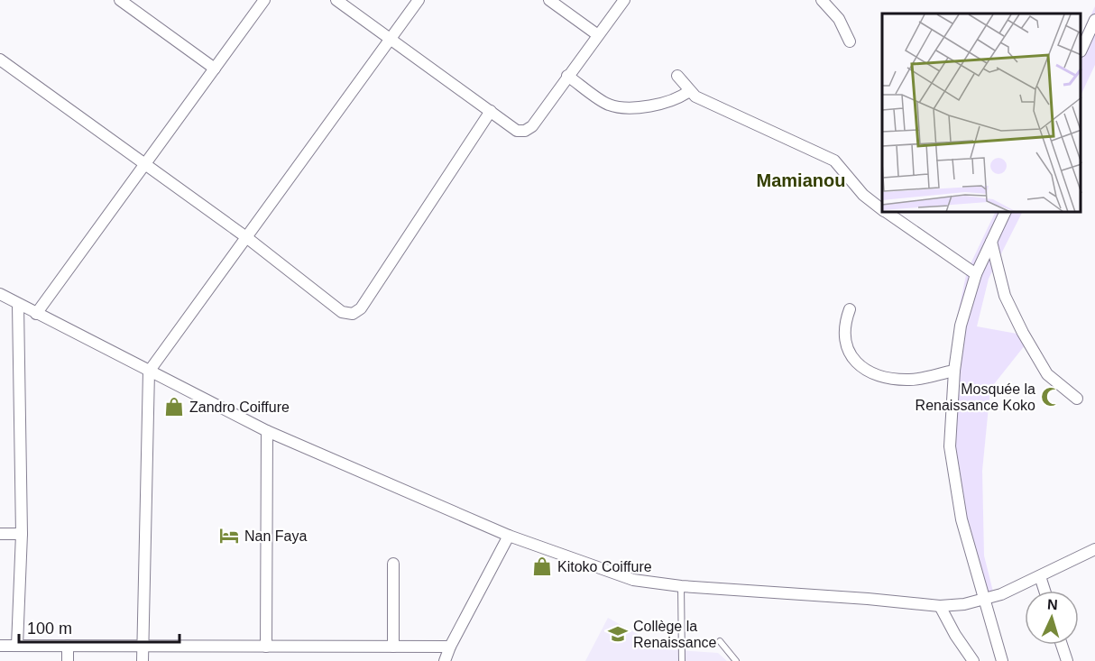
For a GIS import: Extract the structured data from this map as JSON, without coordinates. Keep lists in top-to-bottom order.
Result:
{
  "districts": ["Mamianou"],
  "places": {
    "mosque": ["Mosquée la Renaissance Koko"],
    "shop": ["Zandro Coiffure", "Kitoko Coiffure"],
    "hotel": ["Nan Faya"],
    "school or university": ["Collège la Renaissance"]
  },
  "scale_bar": "100 m",
  "north": "top"
}
